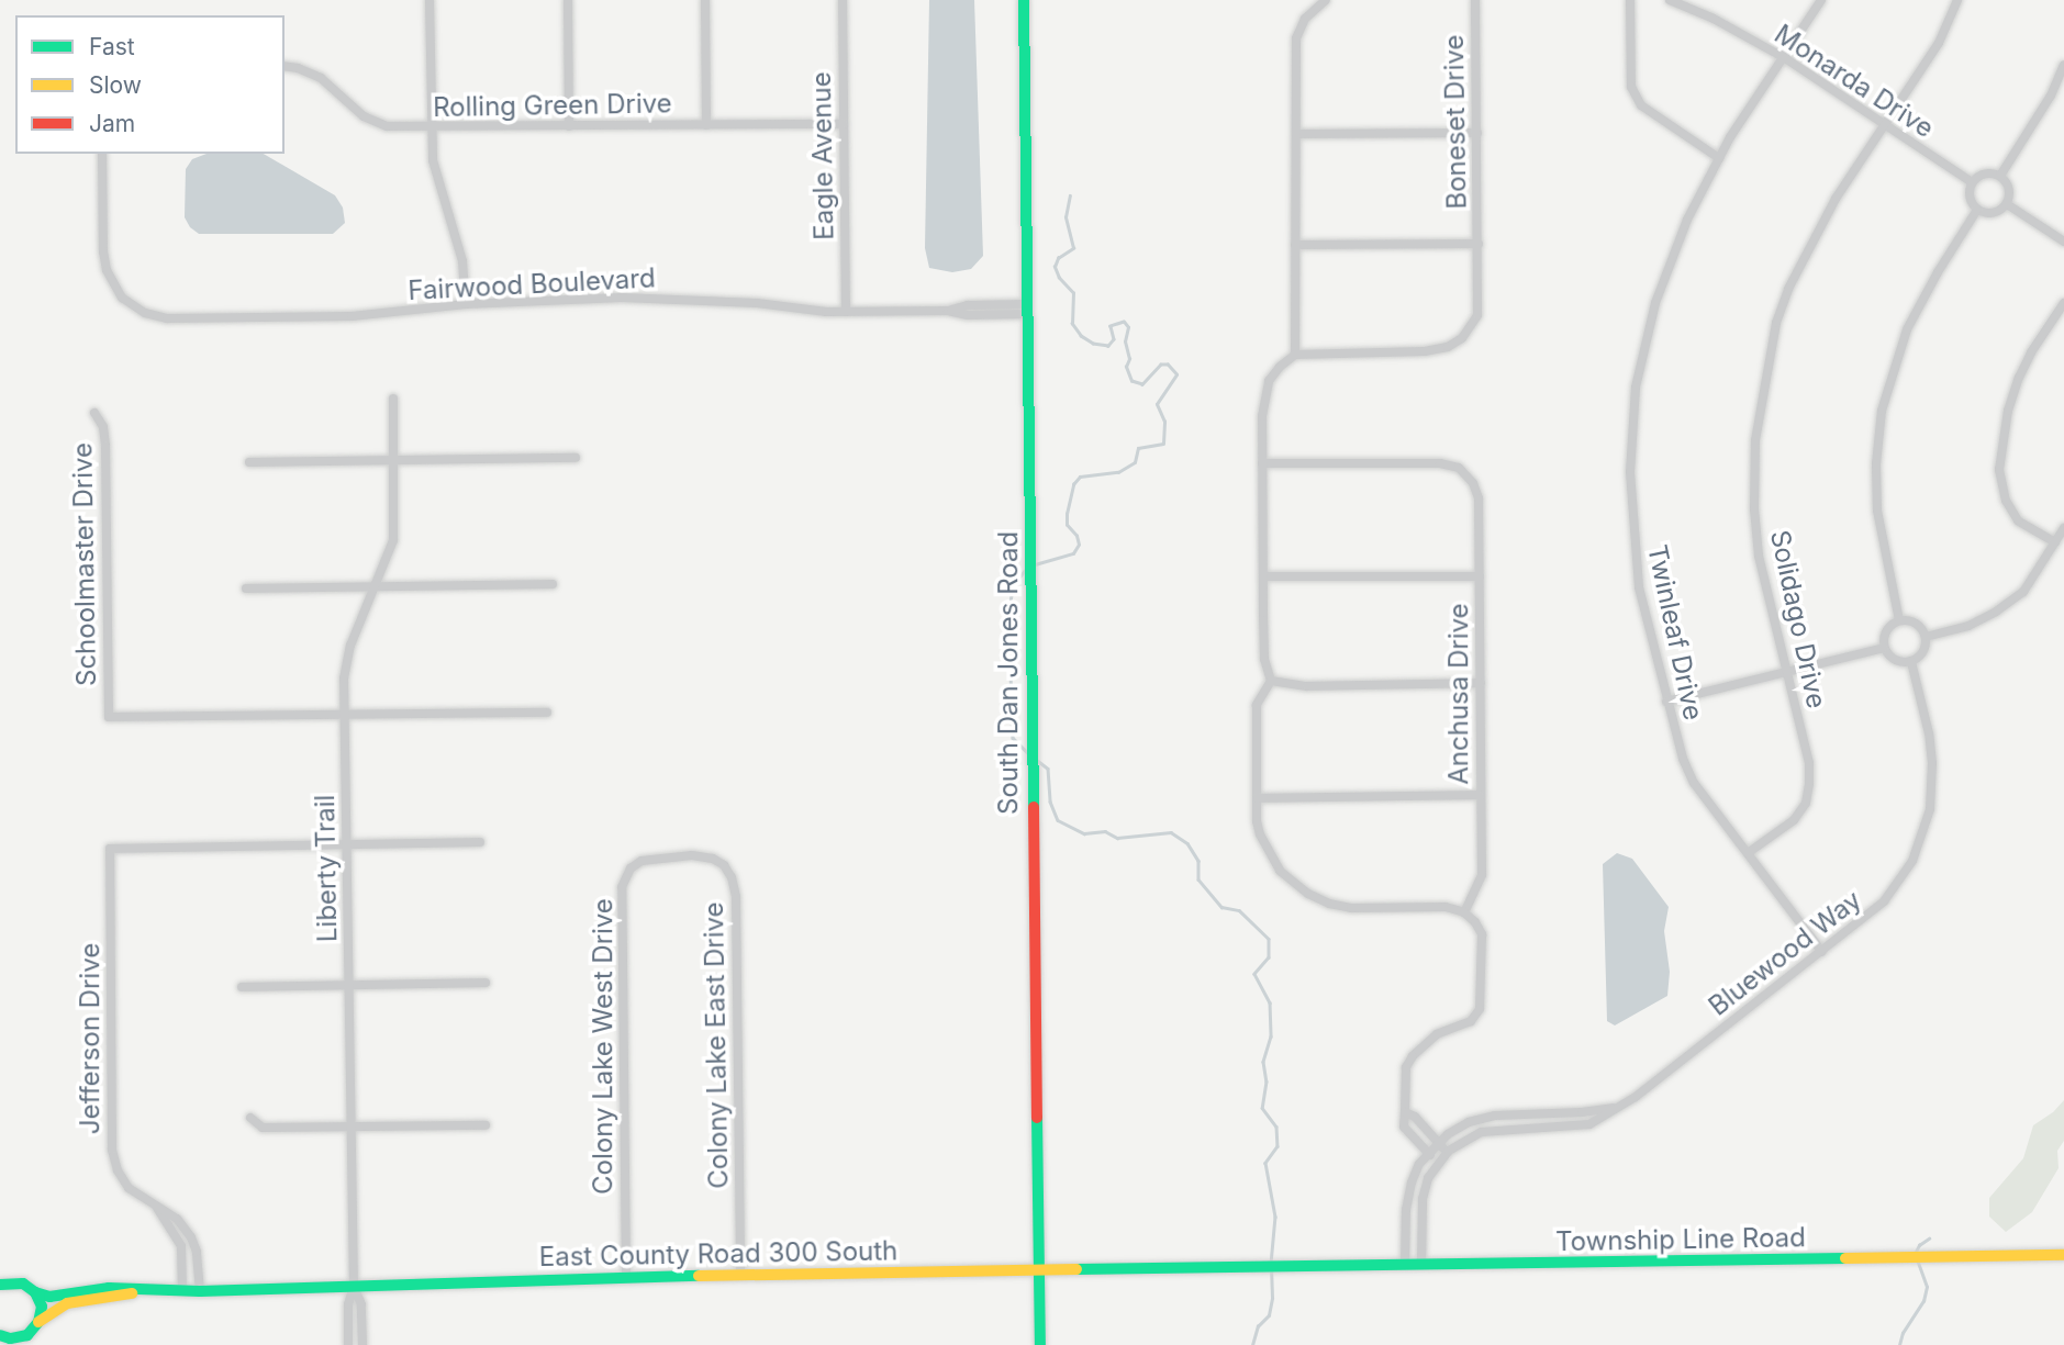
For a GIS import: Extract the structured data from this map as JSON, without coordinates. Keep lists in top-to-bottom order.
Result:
{
  "streets": {
    "street": [
      "Monarda Drive",
      "Rolling Green Drive",
      "Boneset Drive",
      "Eagle Avenue",
      "Fairwood Boulevard",
      "Schoolmaster Drive",
      "Solidago Drive",
      "Twinleaf Drive",
      "South Dan Jones Road",
      "Anchusa Drive",
      "Liberty Trail",
      "Bluewood Way",
      "Jefferson Drive",
      "Colony Lake East Drive",
      "Colony Lake West Drive",
      "Township Line Road",
      "East County Road 300 South"
    ]
  },
  "crossings": [
    ["Monarda Drive", "Solidago Drive"],
    ["Monarda Drive", "Twinleaf Drive"],
    ["Rolling Green Drive", "Eagle Avenue"],
    ["Eagle Avenue", "Fairwood Boulevard"],
    ["Fairwood Boulevard", "South Dan Jones Road"],
    ["Schoolmaster Drive", "Liberty Trail"],
    ["Solidago Drive", "Twinleaf Drive"],
    ["Twinleaf Drive", "Bluewood Way"],
    ["South Dan Jones Road", "East County Road 300 South"],
    ["Liberty Trail", "Jefferson Drive"],
    ["Liberty Trail", "East County Road 300 South"],
    ["Bluewood Way", "Township Line Road"],
    ["Jefferson Drive", "East County Road 300 South"],
    ["Colony Lake East Drive", "Colony Lake West Drive"],
    ["Colony Lake East Drive", "East County Road 300 South"],
    ["Colony Lake West Drive", "East County Road 300 South"],
    ["Township Line Road", "East County Road 300 South"]
  ],
  "legend": ["Fast", "Slow", "Jam"]
}
